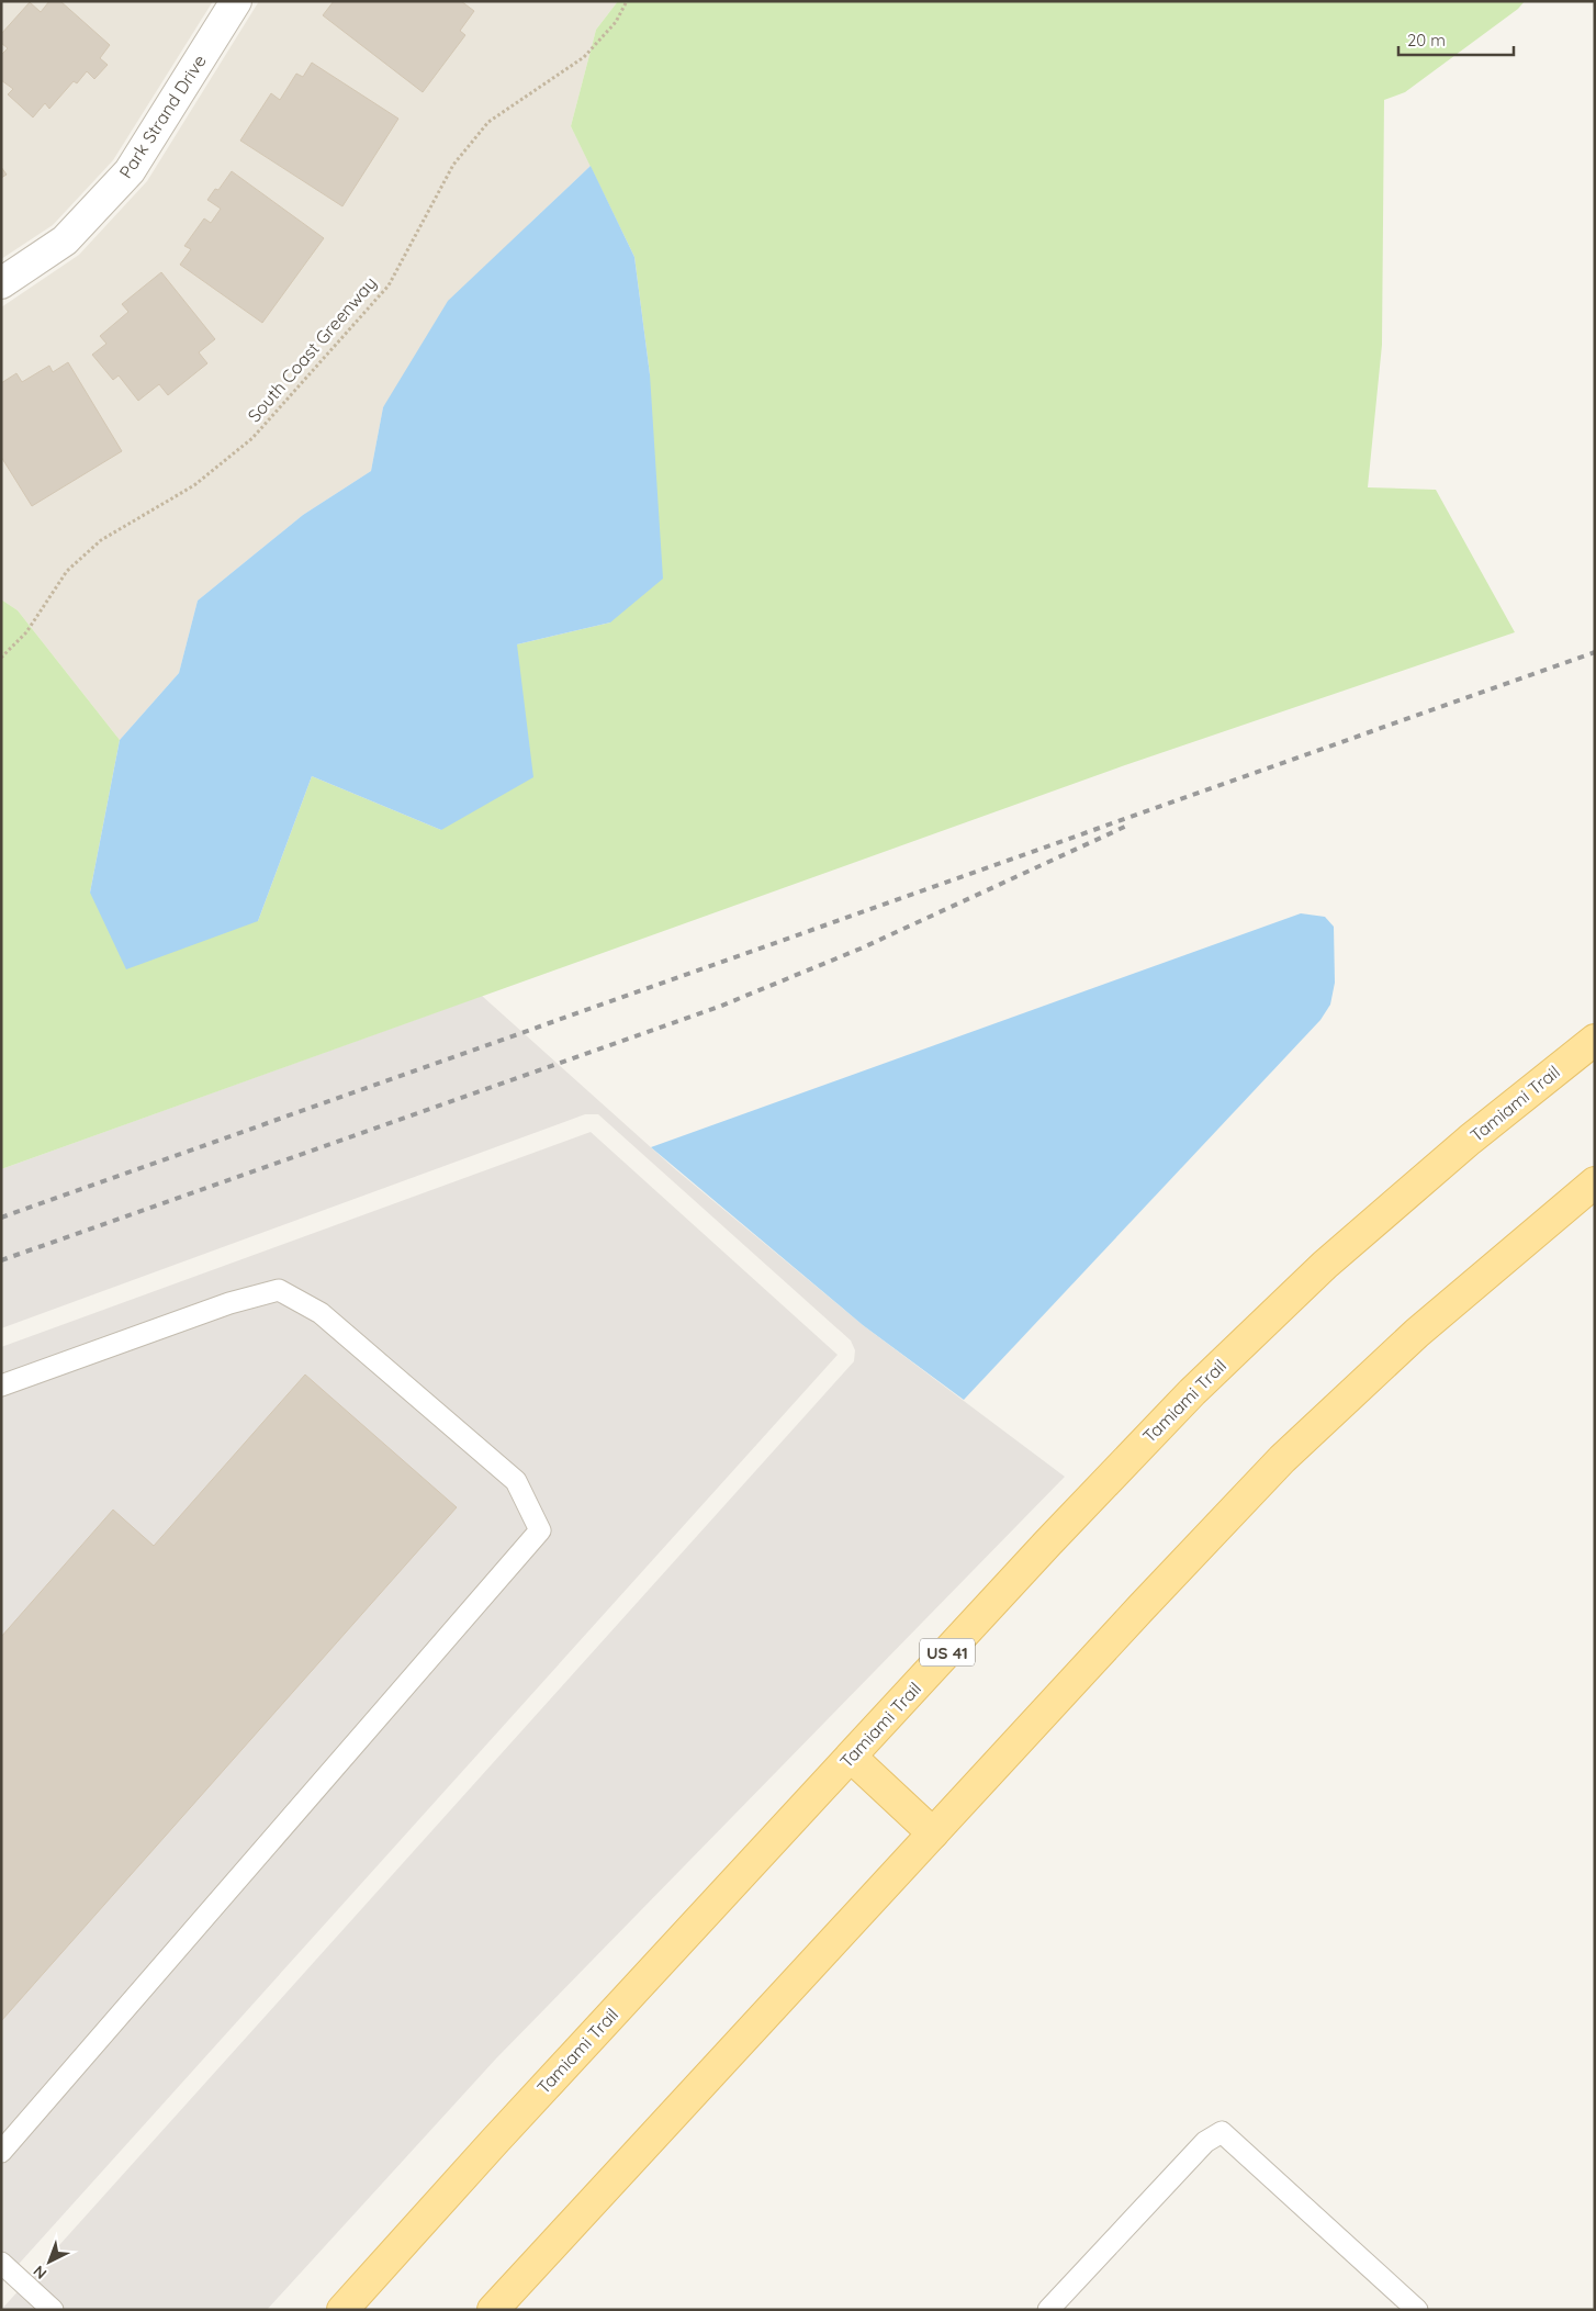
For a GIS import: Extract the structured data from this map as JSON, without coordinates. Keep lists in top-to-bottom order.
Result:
{
  "streets": {
    "main road": ["Tamiami Trail", "US 41"],
    "street": ["Park Strand Drive"],
    "path": ["South Coast Greenway"]
  },
  "scale_bar": "20 m",
  "north": "bottom left"
}
